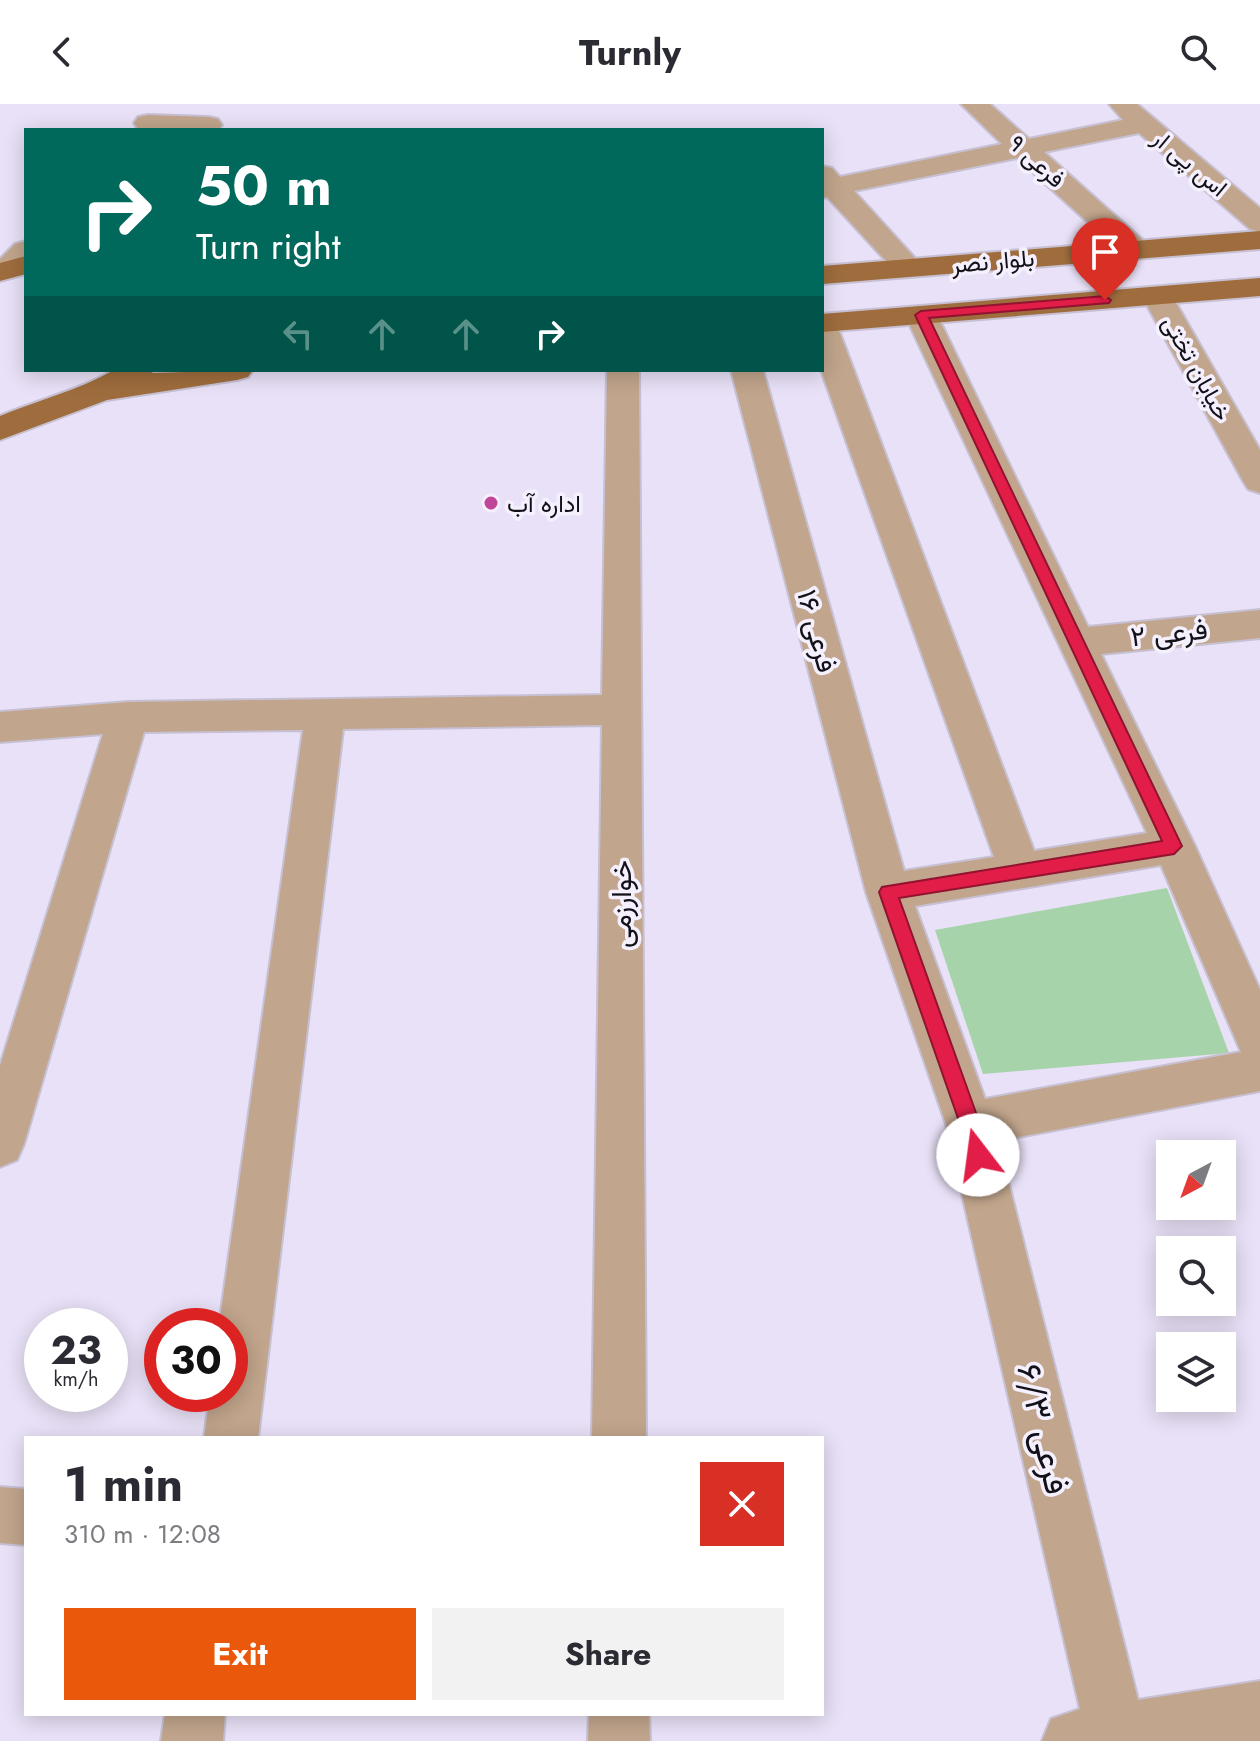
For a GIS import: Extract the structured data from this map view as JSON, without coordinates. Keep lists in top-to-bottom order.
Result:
{
  "streets": {
    "main road": ["بلوار نصر"],
    "street": [
      "فرعی ۹",
      "اس پی ار",
      "خیابان تختی",
      "فرعی ۱۶",
      "فرعی ۲",
      "خوارزمی",
      "فرعی ۶/۳"
    ]
  },
  "crossings": [
    ["فرعی ۹", "بلوار نصر"],
    ["بلوار نصر", "خیابان تختی"],
    ["فرعی ۱۶", "فرعی ۶/۳"]
  ],
  "places": ["اداره آب"],
  "north": "bottom left",
  "page": {
    "header": "Turnly",
    "turn": ["50 m", "Turn right"],
    "speed": "23 km/h",
    "limit": "30",
    "heading": ["1 min", "310 m · 12:08"],
    "buttons": ["Exit", "Share"]
  }
}
